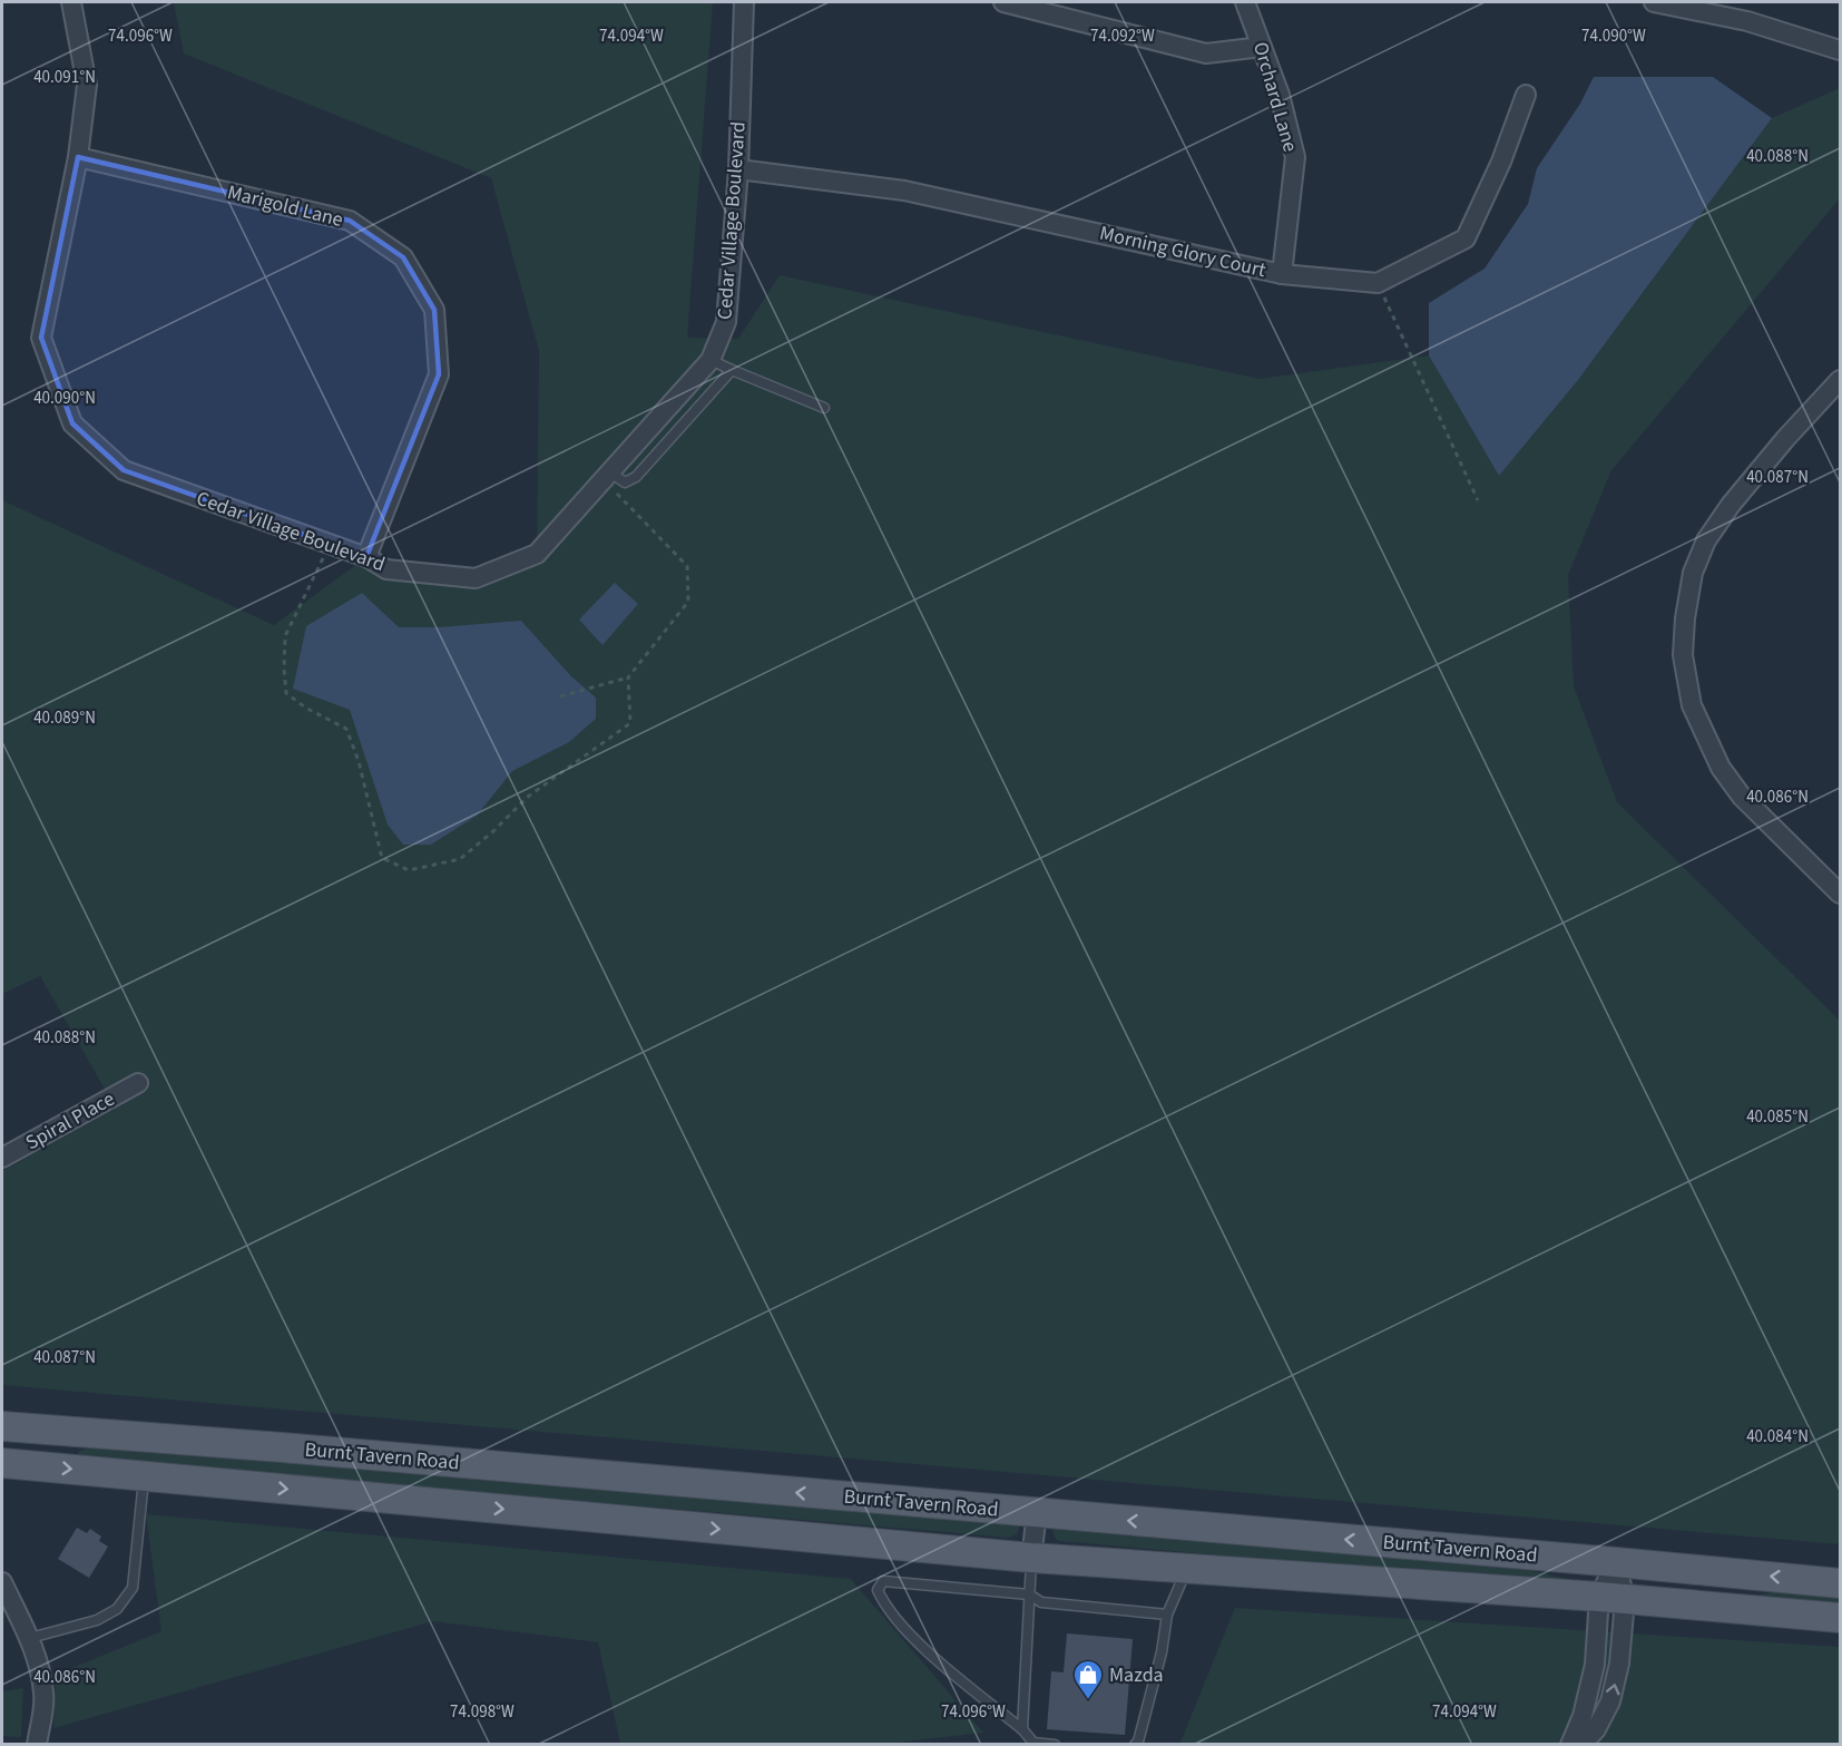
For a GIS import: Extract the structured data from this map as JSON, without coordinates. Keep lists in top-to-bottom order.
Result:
{
  "streets": {
    "main road": ["Burnt Tavern Road"],
    "street": [
      "Orchard Lane",
      "Marigold Lane",
      "Cedar Village Boulevard",
      "Morning Glory Court",
      "Spiral Place"
    ]
  },
  "crossings": [
    ["Orchard Lane", "Morning Glory Court"],
    ["Marigold Lane", "Cedar Village Boulevard"],
    ["Cedar Village Boulevard", "Morning Glory Court"]
  ],
  "places": {
    "shop": ["Mazda"]
  },
  "coordinates": [
    "74.096°W",
    "74.094°W",
    "74.092°W",
    "74.090°W",
    "40.091°N",
    "40.088°N",
    "40.090°N",
    "40.087°N",
    "40.089°N",
    "40.086°N",
    "40.085°N",
    "40.084°N",
    "74.098°W"
  ]
}
